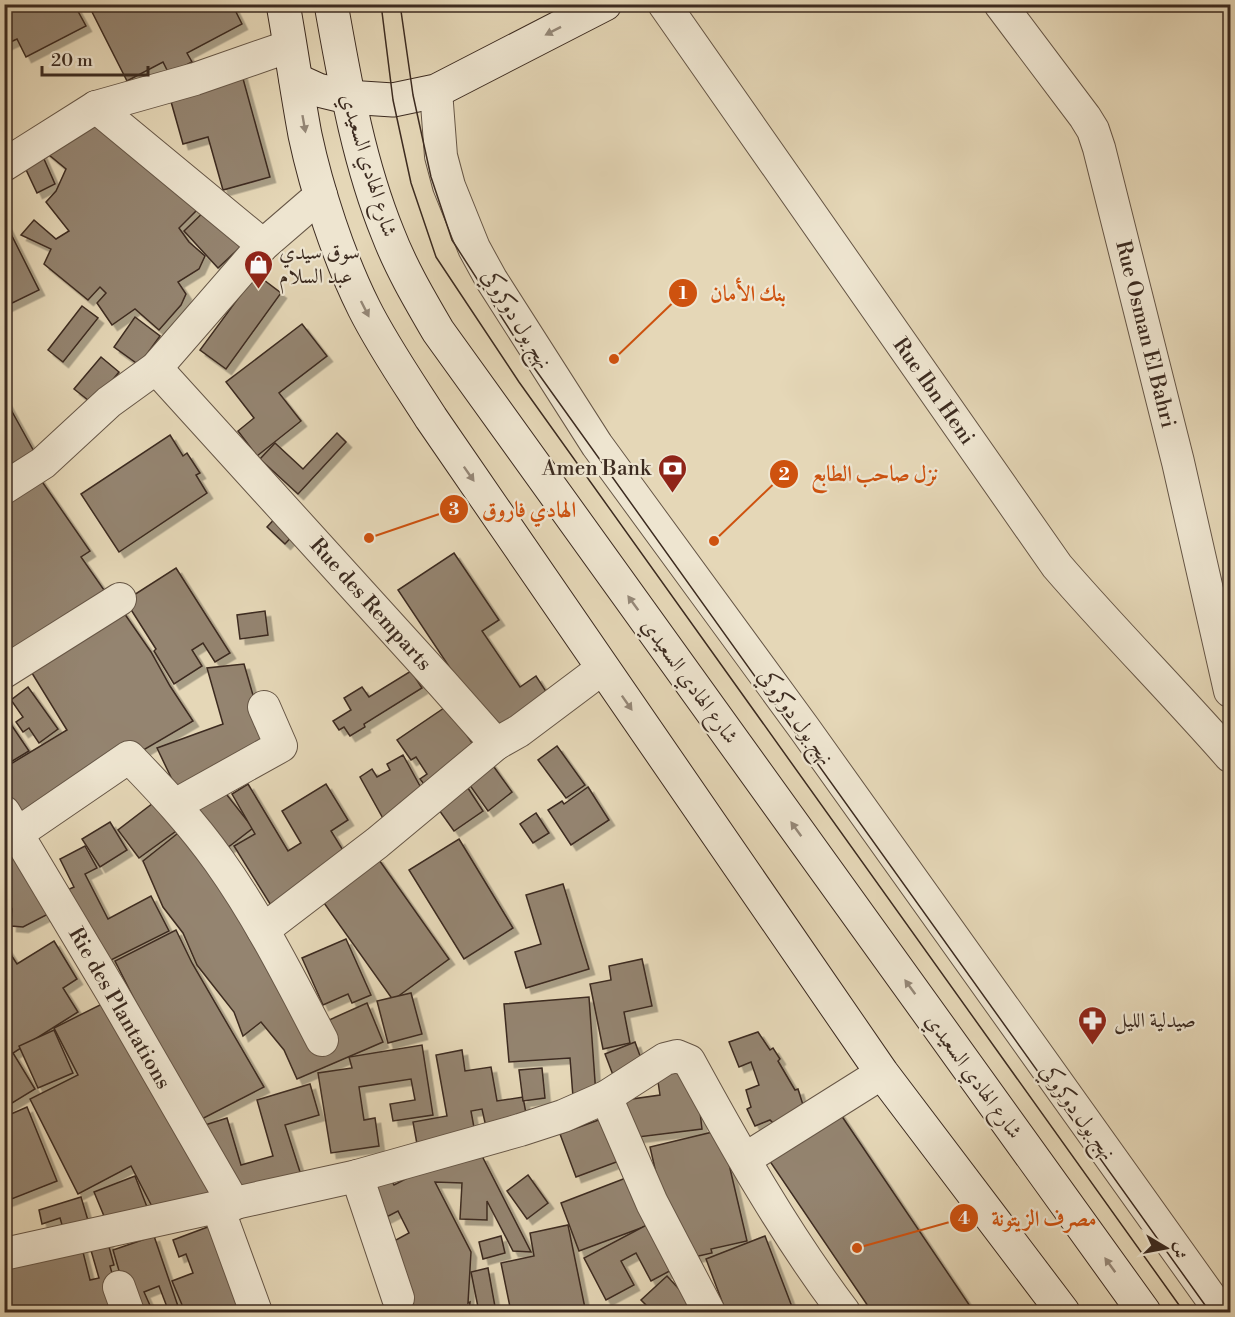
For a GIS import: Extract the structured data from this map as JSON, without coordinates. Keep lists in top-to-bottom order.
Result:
{
  "streets": {
    "main road": ["شارع الهادي السعيدي"],
    "street": [
      "نهج بول دوكروكي",
      "Rue Osman El Bahri",
      "Rue Ibn Heni",
      "Rue des Remparts",
      "Rie des Plantations"
    ]
  },
  "places": {
    "shop": ["سوق سيدي عبد السلام"],
    "other": [
      "بنك الأمان",
      "الهادي فاروق",
      "نزل صاحب الطابع",
      "مصرف الزيتونة"
    ],
    "bank": ["Amen Bank"],
    "pharmacy": ["صيدلية الليل"]
  },
  "scale_bar": "20 m",
  "north": "right"
}
